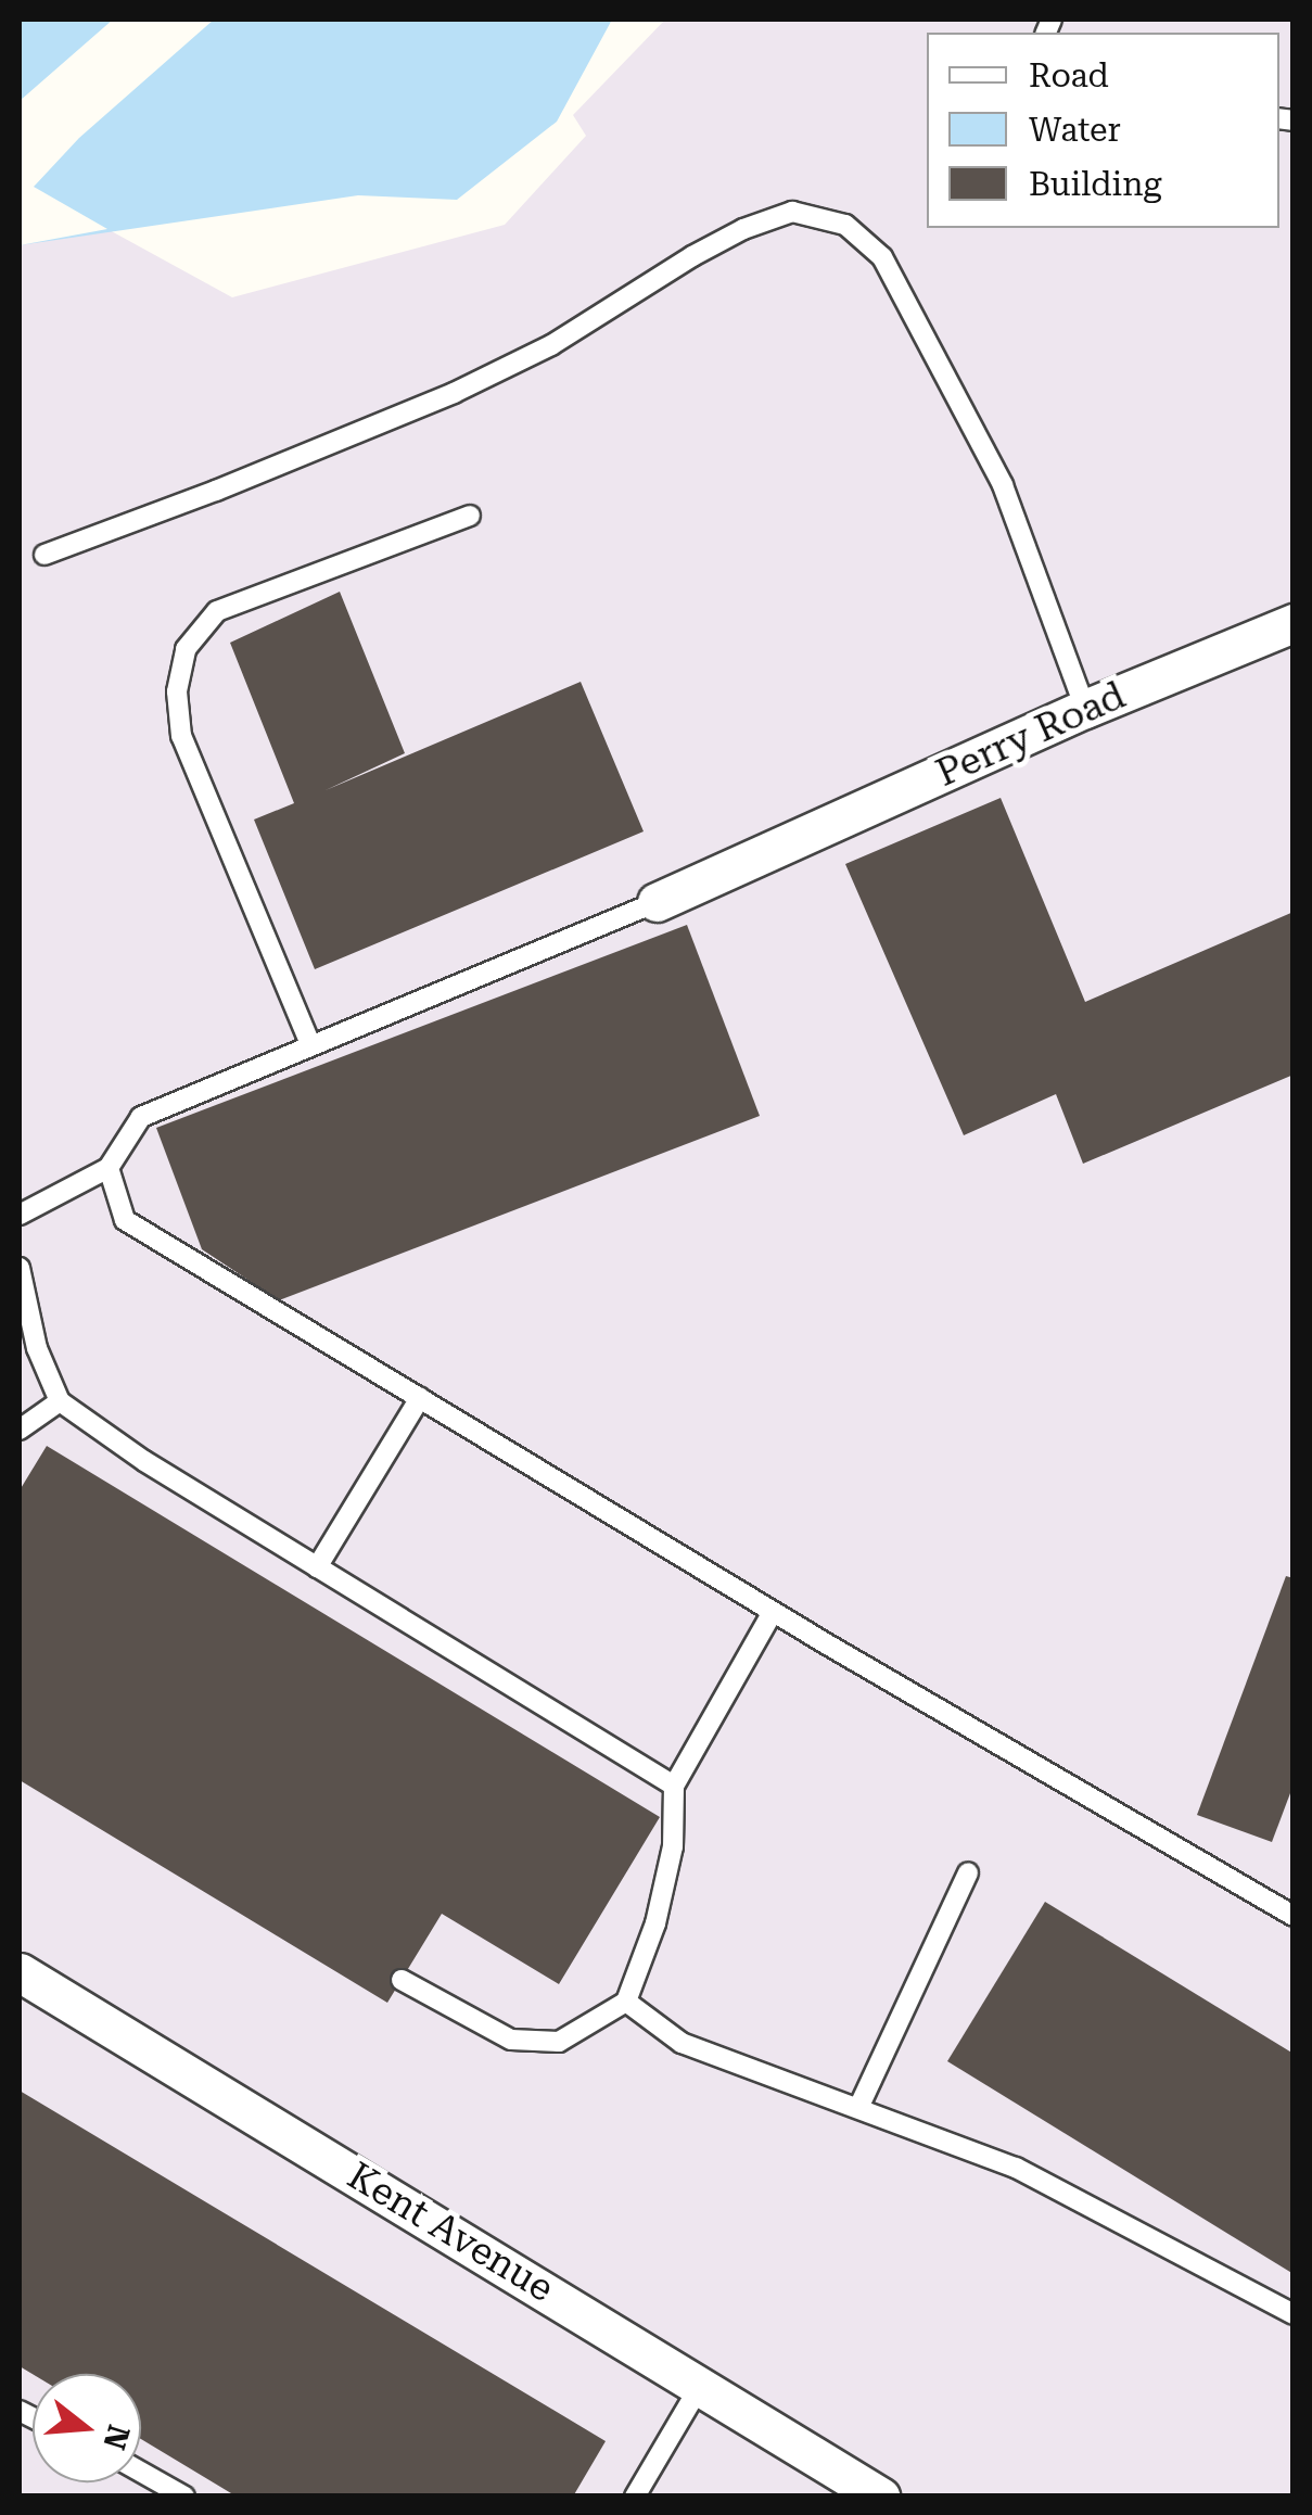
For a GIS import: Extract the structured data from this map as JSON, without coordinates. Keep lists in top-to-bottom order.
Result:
{
  "streets": {
    "street": ["Perry Road", "Kent Avenue"]
  },
  "legend": ["Road", "Water", "Building"],
  "north": "right"
}
